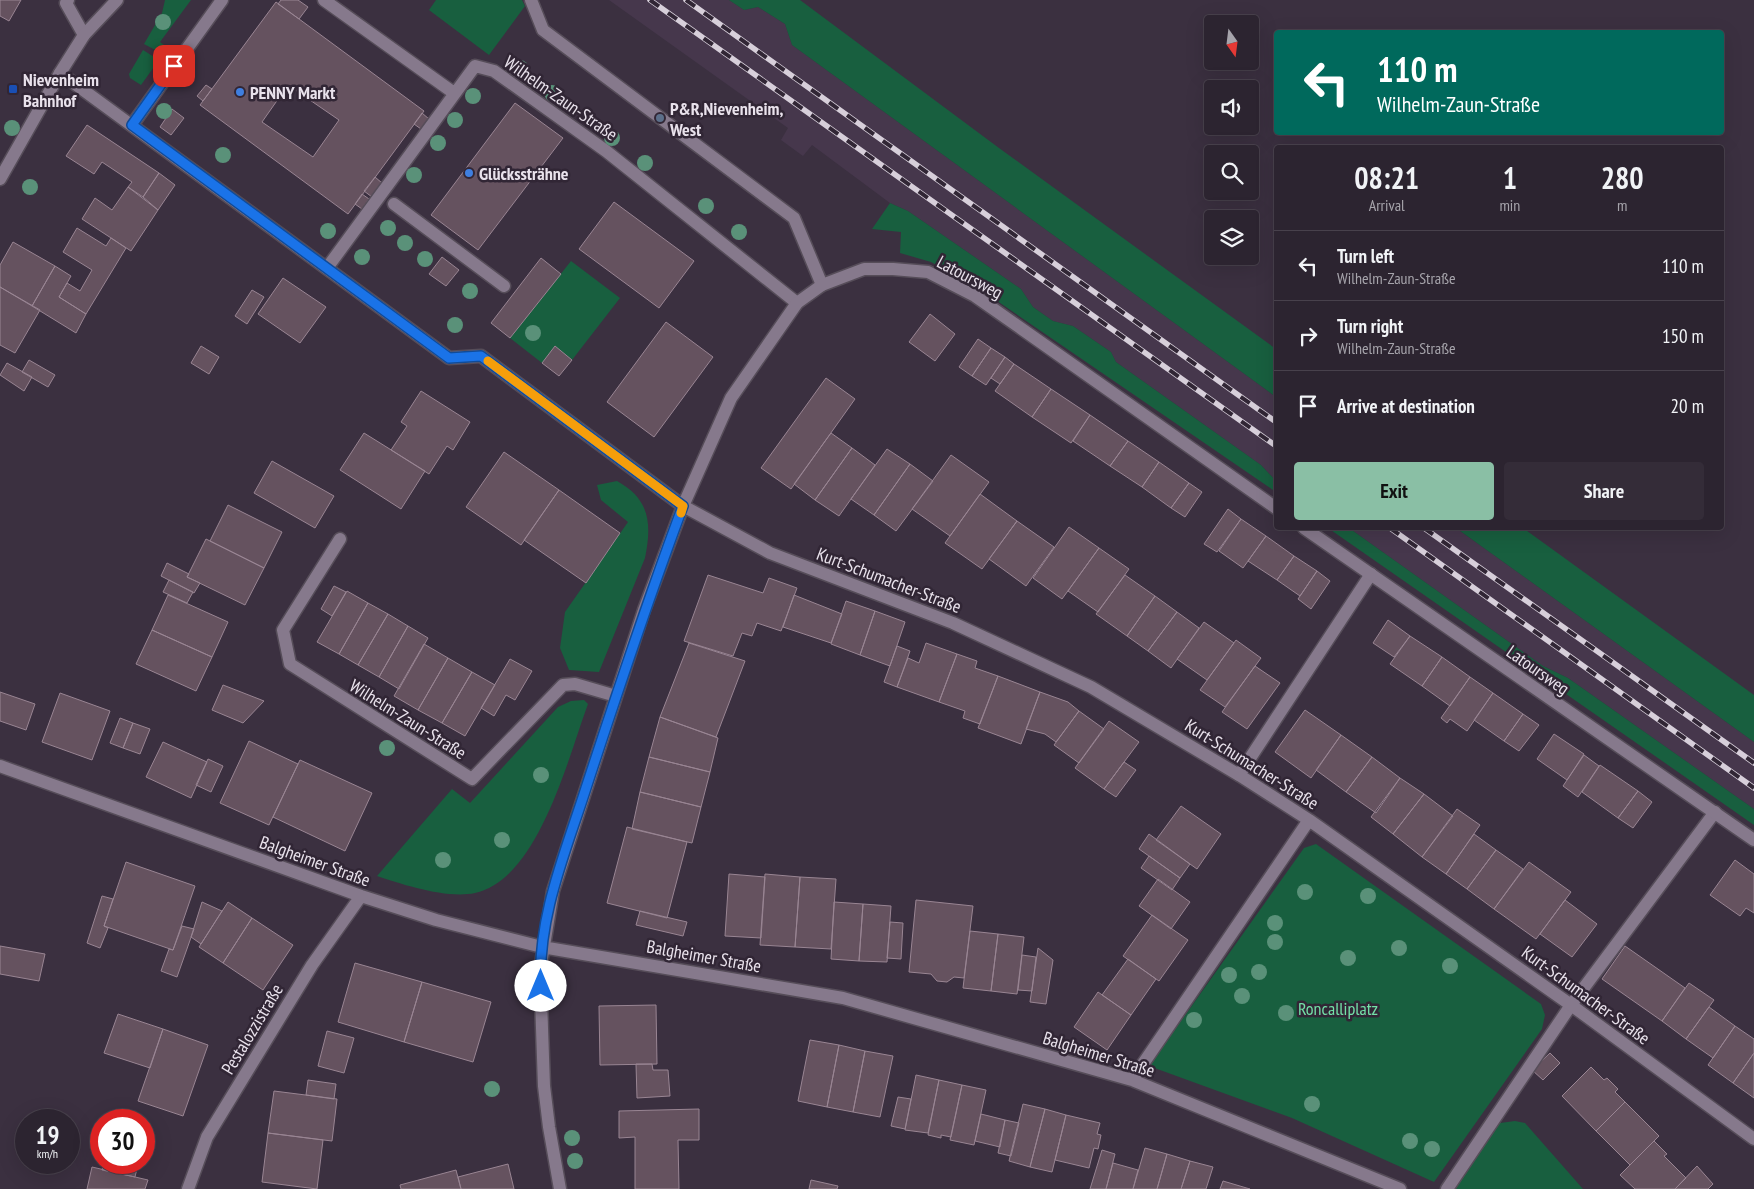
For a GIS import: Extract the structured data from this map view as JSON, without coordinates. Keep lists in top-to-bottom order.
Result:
{
  "streets": {
    "street": [
      "Wilhelm-Zaun-Straße",
      "Latoursweg",
      "Kurt-Schumacher-Straße",
      "Balgheimer Straße",
      "Pestalozzistraße"
    ]
  },
  "crossings": [
    ["Wilhelm-Zaun-Straße", "Latoursweg"],
    ["Latoursweg", "Kurt-Schumacher-Straße"],
    ["Balgheimer Straße", "Pestalozzistraße"]
  ],
  "parks": ["Roncalliplatz"],
  "places": {
    "transit": ["Nievenheim Bahnhof"],
    "other": ["PENNY Markt", "P&R,Nievenheim, West", "Glückssträhne"]
  },
  "north": "bottom",
  "page": {
    "turn": ["110 m", "Wilhelm-Zaun-Straße"],
    "eta": [
      "08:21",
      "Arrival",
      "1",
      "min",
      "280",
      "m"
    ],
    "list": [
      {
        "name": "Turn left",
        "note": "Wilhelm-Zaun-Straße",
        "value": "110 m"
      },
      {
        "name": "Turn right",
        "note": "Wilhelm-Zaun-Straße",
        "value": "150 m"
      },
      {
        "name": "Arrive at destination",
        "value": "20 m"
      }
    ],
    "buttons": ["Exit", "Share"],
    "speed": "19 km/h",
    "limit": "30"
  }
}
